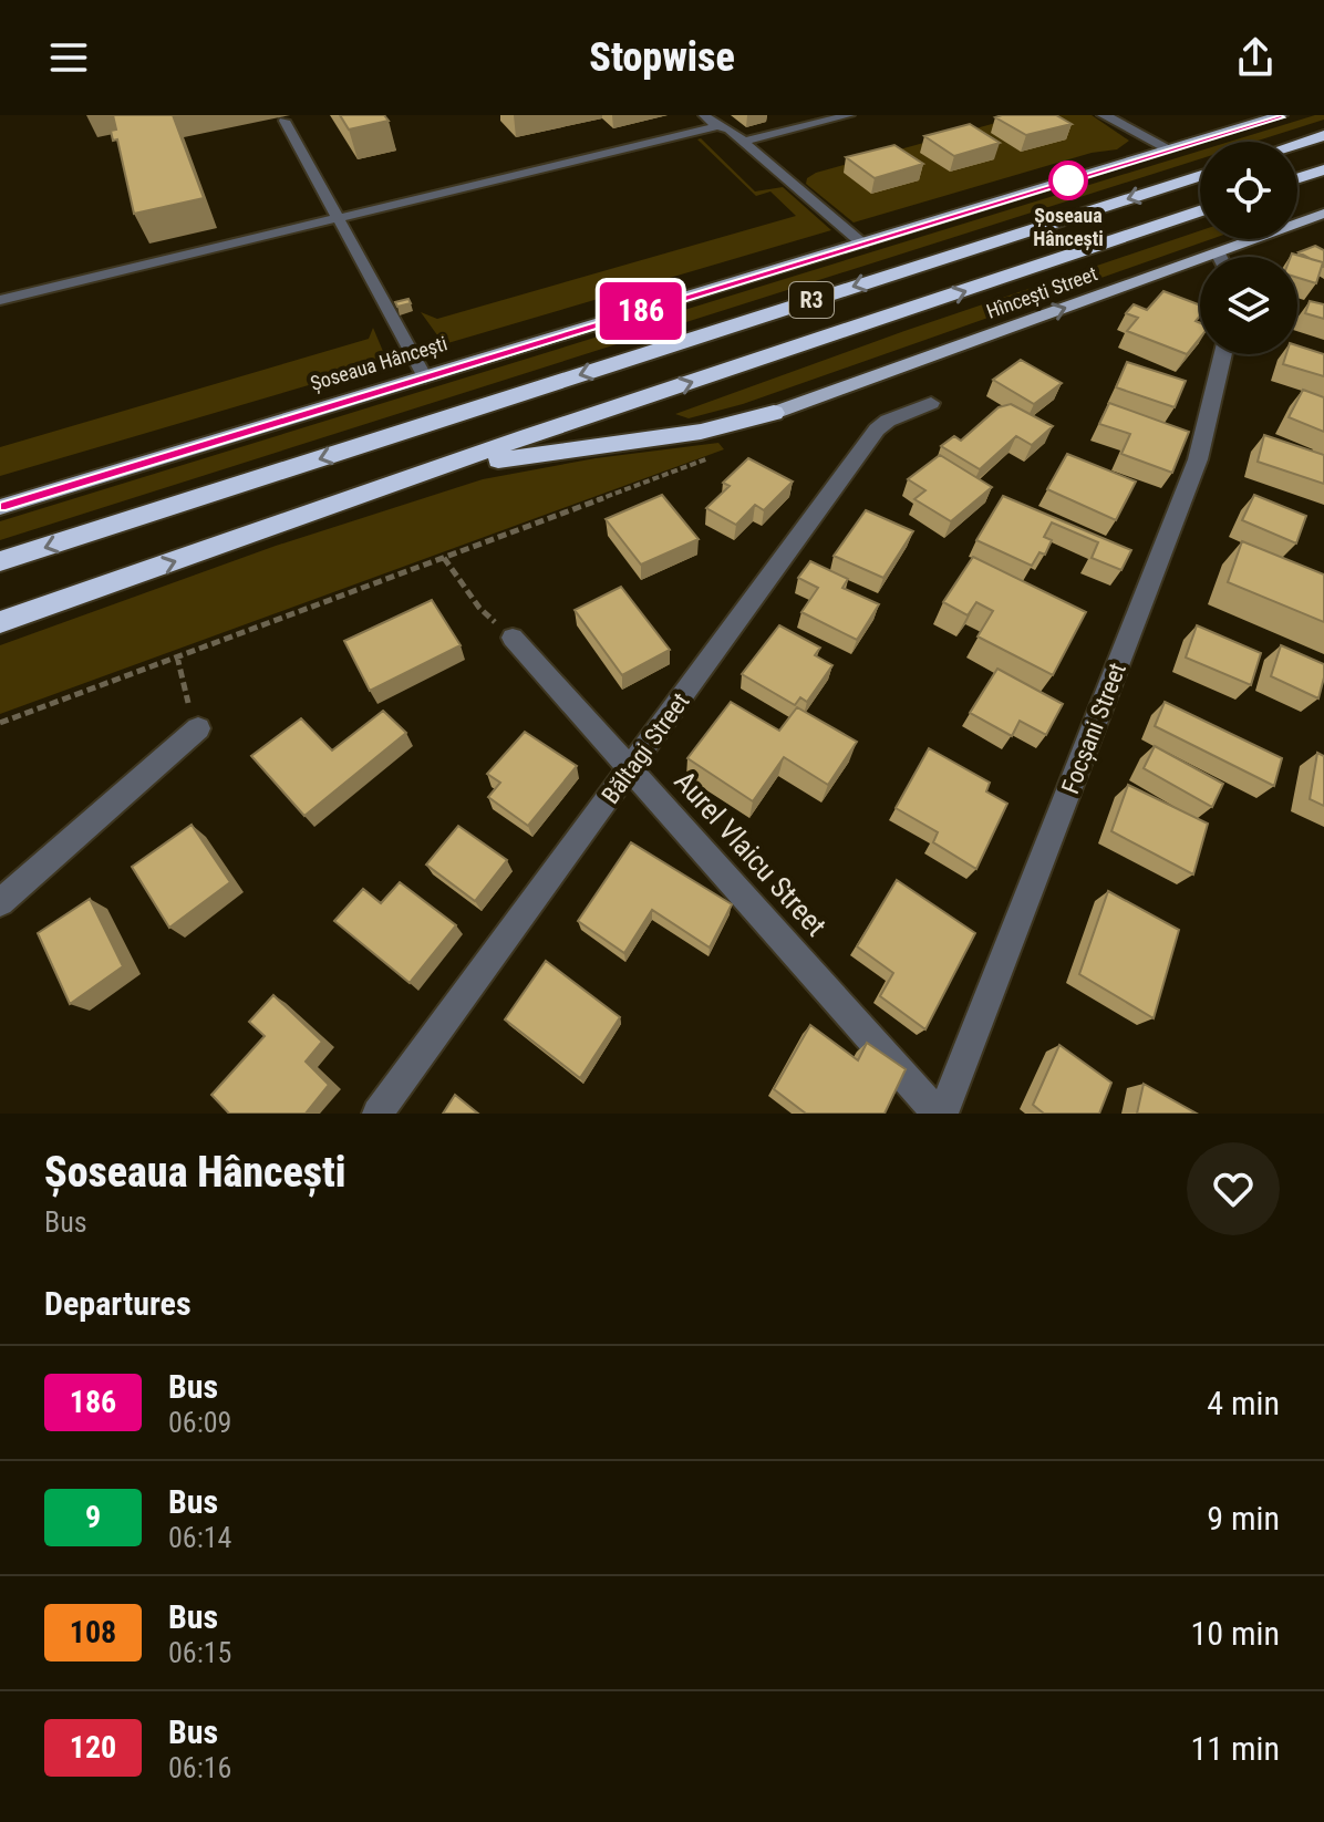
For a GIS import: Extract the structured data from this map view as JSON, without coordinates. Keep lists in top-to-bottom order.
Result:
{
  "streets": {
    "highway": ["R3"],
    "main road": ["Hîncești Street", "Șoseaua Hâncești"],
    "street": ["Focșani Street", "Băltagi Street", "Aurel Vlaicu Street"]
  },
  "crossings": [
    ["Hîncești Street", "R3"],
    ["Focșani Street", "Aurel Vlaicu Street"],
    ["Băltagi Street", "Aurel Vlaicu Street"]
  ],
  "one_way": ["Hîncești Street"],
  "places": ["Șoseaua Hâncești"],
  "lines": ["bus line 186"],
  "page": {
    "header": "Stopwise",
    "on_map": "186",
    "heading": [
      ["Șoseaua Hâncești", "Bus"],
      "Departures"
    ],
    "list": [
      {
        "mark": "186",
        "name": "Bus",
        "note": "06:09",
        "value": "4 min"
      },
      {
        "mark": "9",
        "name": "Bus",
        "note": "06:14",
        "value": "9 min"
      },
      {
        "mark": "108",
        "name": "Bus",
        "note": "06:15",
        "value": "10 min"
      },
      {
        "mark": "120",
        "name": "Bus",
        "note": "06:16",
        "value": "11 min"
      }
    ]
  }
}
